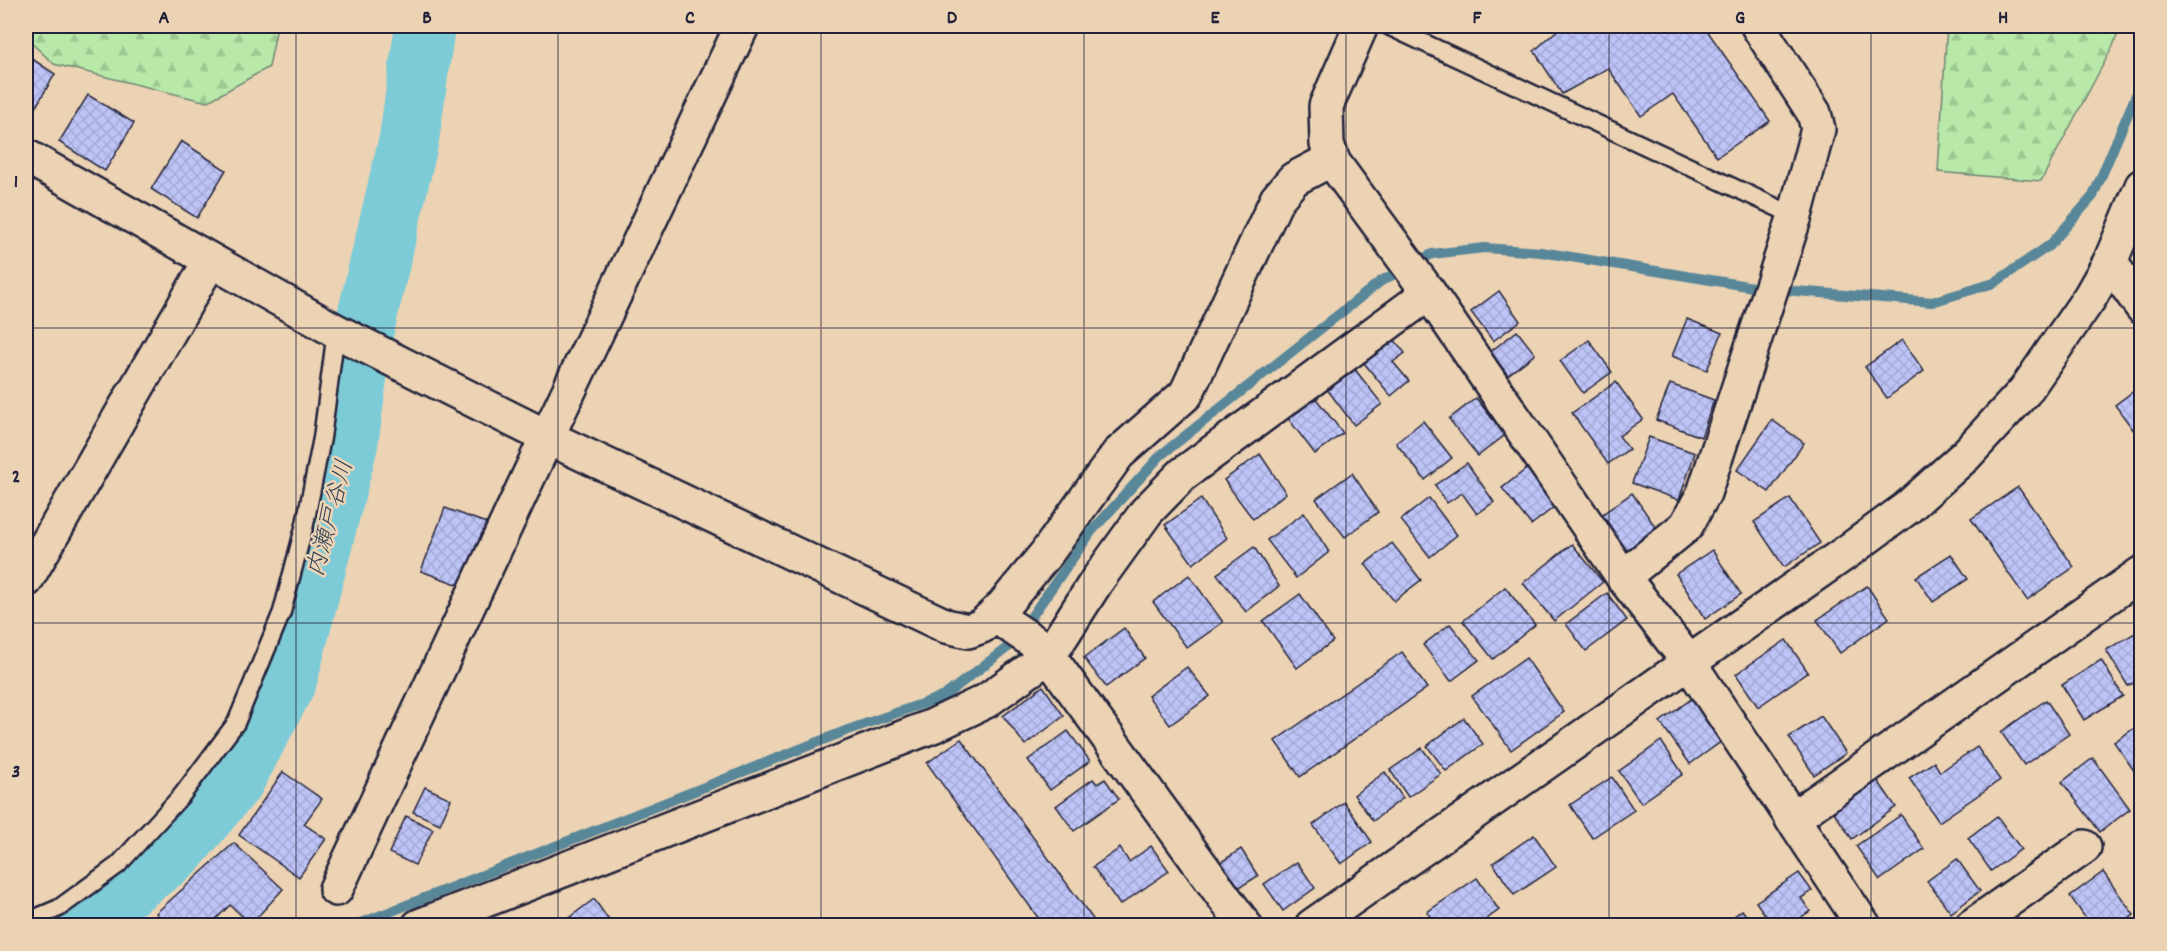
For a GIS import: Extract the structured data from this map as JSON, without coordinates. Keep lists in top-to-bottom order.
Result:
{
  "water": ["内瀬戸谷川"],
  "grid": {
    "columns": [
      "A",
      "B",
      "C",
      "D",
      "E",
      "F",
      "G",
      "H"
    ],
    "rows": ["1", "2", "3"]
  }
}
